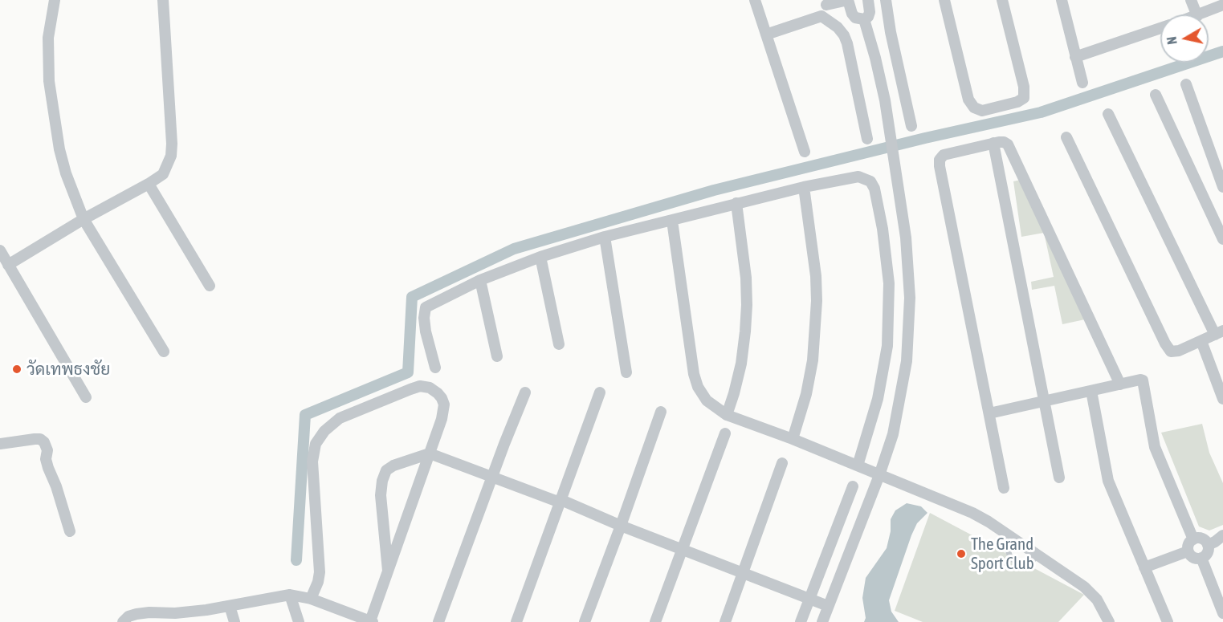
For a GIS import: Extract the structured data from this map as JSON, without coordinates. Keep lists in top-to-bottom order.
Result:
{
  "places": ["วัดเทพธงชัย", "The Grand Sport Club"],
  "north": "left"
}
